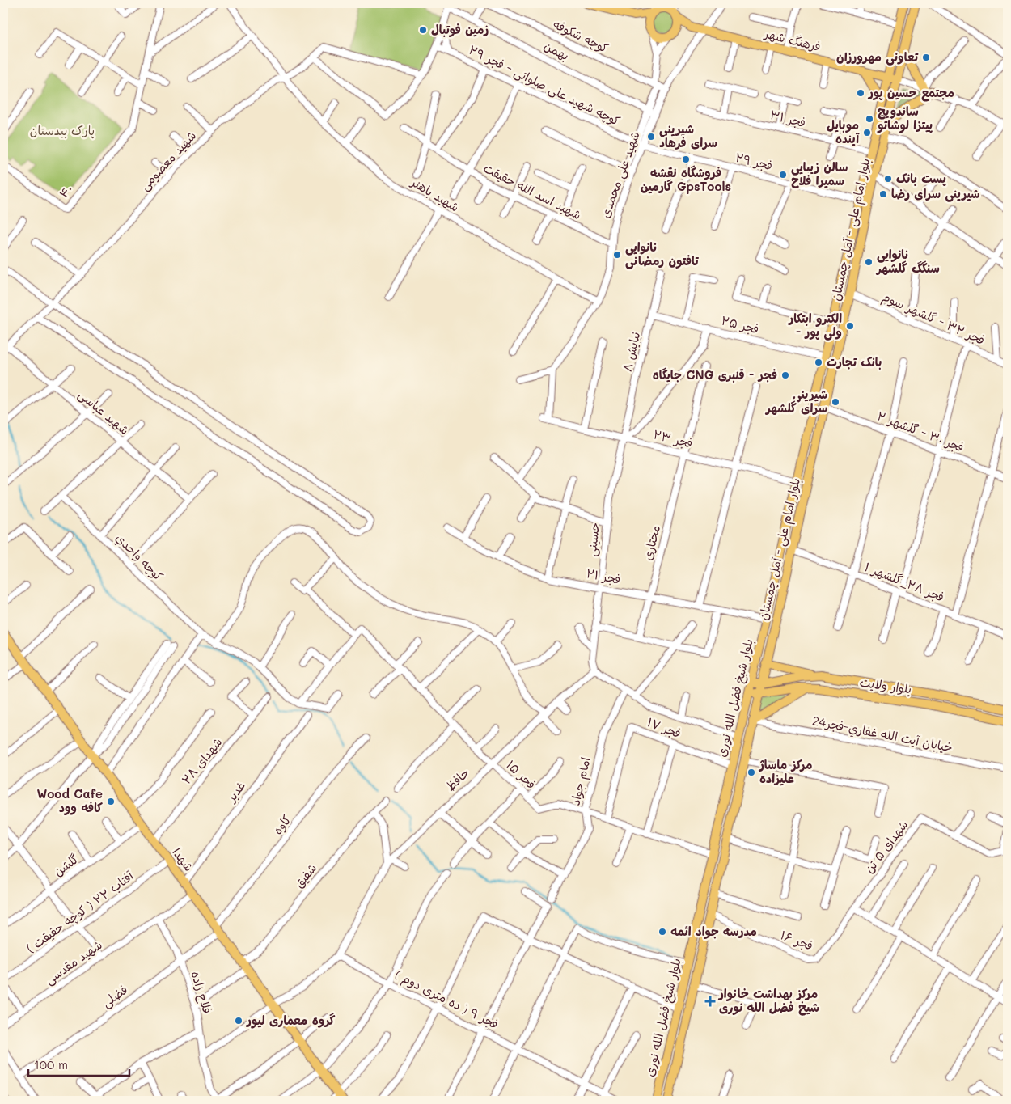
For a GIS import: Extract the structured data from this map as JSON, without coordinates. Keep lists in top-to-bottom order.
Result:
{
  "streets": {
    "main road": [
      "فرهنگ شهر",
      "بلوار امام علی - آمل چمستان",
      "بلوار ولایت",
      "بلوار شیخ فضل الله نوری",
      "شهدا"
    ],
    "street": [
      "کوچه شکوفه",
      "بهمن",
      "کوچه شهید علی صلواتی - فجر ۲۹",
      "فجر ۳۱",
      "شهید معصومی",
      "فجر ۲۹",
      "شهید علی محمدی",
      "۴۰",
      "شهید اسد الله حقیقت",
      "شهید باهنر",
      "فجر ۳۲ - گلشهر سوم",
      "فجر ۲۵",
      "نیایش ۸",
      "شهید عباسی",
      "فجر ۳۰ - گلشهر ۲",
      "فجر ۲۳",
      "حسینی",
      "مختاری",
      "كوچه واحدي",
      "فجر ۲۱",
      "فجر ۲۸_گلشهر ۱",
      "فجر ۱۷",
      "خيابان آيت الله غفاري-فجر24",
      "شهدای ۲۸",
      "فجر ۱۵",
      "حافظ",
      "امام جواد",
      "غدیر",
      "کاوه",
      "شهدای ۵ تن",
      "گلشن",
      "شفیق",
      "آفتاب ۲۲ ( کوچه حقیقت )",
      "فجر ۱۶",
      "شهید مقدسی",
      "فلاح زاده",
      "فضلی",
      "فجر ۹ ( ده متری دوم )"
    ]
  },
  "crossings": [
    ["کوچه شکوفه", "شهید علی محمدی"],
    ["فرهنگ شهر", "شهید علی محمدی"],
    ["فرهنگ شهر", "بلوار امام علی - آمل چمستان"],
    ["فرهنگ شهر", "بلوار شیخ فضل الله نوری"],
    ["بهمن", "شهید علی محمدی"],
    ["کوچه شهید علی صلواتی - فجر ۲۹", "فجر ۲۹"],
    ["کوچه شهید علی صلواتی - فجر ۲۹", "شهید علی محمدی"],
    ["فجر ۳۱", "بلوار شیخ فضل الله نوری"],
    ["شهید معصومی", "شهید باهنر"],
    ["شهید معصومی", "شهید عباسی"],
    ["فجر ۲۹", "شهید علی محمدی"],
    ["فجر ۲۹", "بلوار شیخ فضل الله نوری"],
    ["شهید علی محمدی", "شهید اسد الله حقیقت"],
    ["شهید علی محمدی", "شهید باهنر"],
    ["شهید علی محمدی", "فجر ۲۳"],
    ["بلوار امام علی - آمل چمستان", "فجر ۳۲ - گلشهر سوم"],
    ["بلوار امام علی - آمل چمستان", "فجر ۳۰ - گلشهر ۲"],
    ["بلوار امام علی - آمل چمستان", "فجر ۲۸_گلشهر ۱"],
    ["بلوار امام علی - آمل چمستان", "بلوار ولایت"],
    ["بلوار امام علی - آمل چمستان", "خيابان آيت الله غفاري-فجر24"],
    ["بلوار امام علی - آمل چمستان", "فجر ۱۶"],
    ["فجر ۲۵", "نیایش ۸"],
    ["فجر ۲۵", "بلوار شیخ فضل الله نوری"],
    ["نیایش ۸", "فجر ۲۳"],
    ["نیایش ۸", "حسینی"],
    ["فجر ۲۳", "حسینی"],
    ["فجر ۲۳", "مختاری"],
    ["فجر ۲۳", "بلوار شیخ فضل الله نوری"],
    ["حسینی", "فجر ۲۱"],
    ["حسینی", "حافظ"],
    ["مختاری", "فجر ۲۱"],
    ["فجر ۲۱", "بلوار شیخ فضل الله نوری"],
    ["بلوار ولایت", "بلوار شیخ فضل الله نوری"],
    ["بلوار شیخ فضل الله نوری", "فجر ۱۷"],
    ["بلوار شیخ فضل الله نوری", "فجر ۱۵"],
    ["فجر ۱۷", "فجر ۱۵"],
    ["شهدای ۲۸", "شهدا"],
    ["فجر ۱۵", "حافظ"],
    ["فجر ۱۵", "امام جواد"],
    ["حافظ", "فجر ۹ ( ده متری دوم )"],
    ["غدیر", "شهدا"],
    ["کاوه", "شهدا"],
    ["کاوه", "فضلی"],
    ["شهدای ۵ تن", "فجر ۱۶"],
    ["شهدا", "گلشن"],
    ["شهدا", "شفیق"],
    ["شهدا", "آفتاب ۲۲ ( کوچه حقیقت )"],
    ["شهدا", "شهید مقدسی"],
    ["شهدا", "فضلی"],
    ["شفیق", "فلاح زاده"],
    ["شهید مقدسی", "فلاح زاده"],
    ["فلاح زاده", "فضلی"]
  ],
  "parks": ["پارک بیدستان"],
  "places": {
    "other": [
      "زمین فوتبال",
      "تعاونی مهرورزان",
      "مجتمع حسین پور",
      "ساندویچ پیتزا لوشاتو",
      "موبایل آینده",
      "شیرینی سرای فرهاد",
      "فروشگاه نقشه گارمین GpsTools",
      "سالن زیبایی سمیرا فلاح",
      "پست بانک",
      "شیرینی سرای رضا",
      "نانوایی تافتون رمضانی",
      "نانوایی سنگگ گلشهر",
      "الکترو ابتکار - ولی پور",
      "بانک تجارت",
      "جایگاه CNG فجر - قنبری",
      "شیرینی سرای گلشهر",
      "مرکز ماساژ علیزاده",
      "Wood Cafe کافه وود",
      "مدرسه جواد ائمه",
      "گروه معماری لیور"
    ],
    "health": ["مرکز بهداشت خانوار شیخ فضل الله نوری"]
  },
  "scale_bar": "100 m"
}
